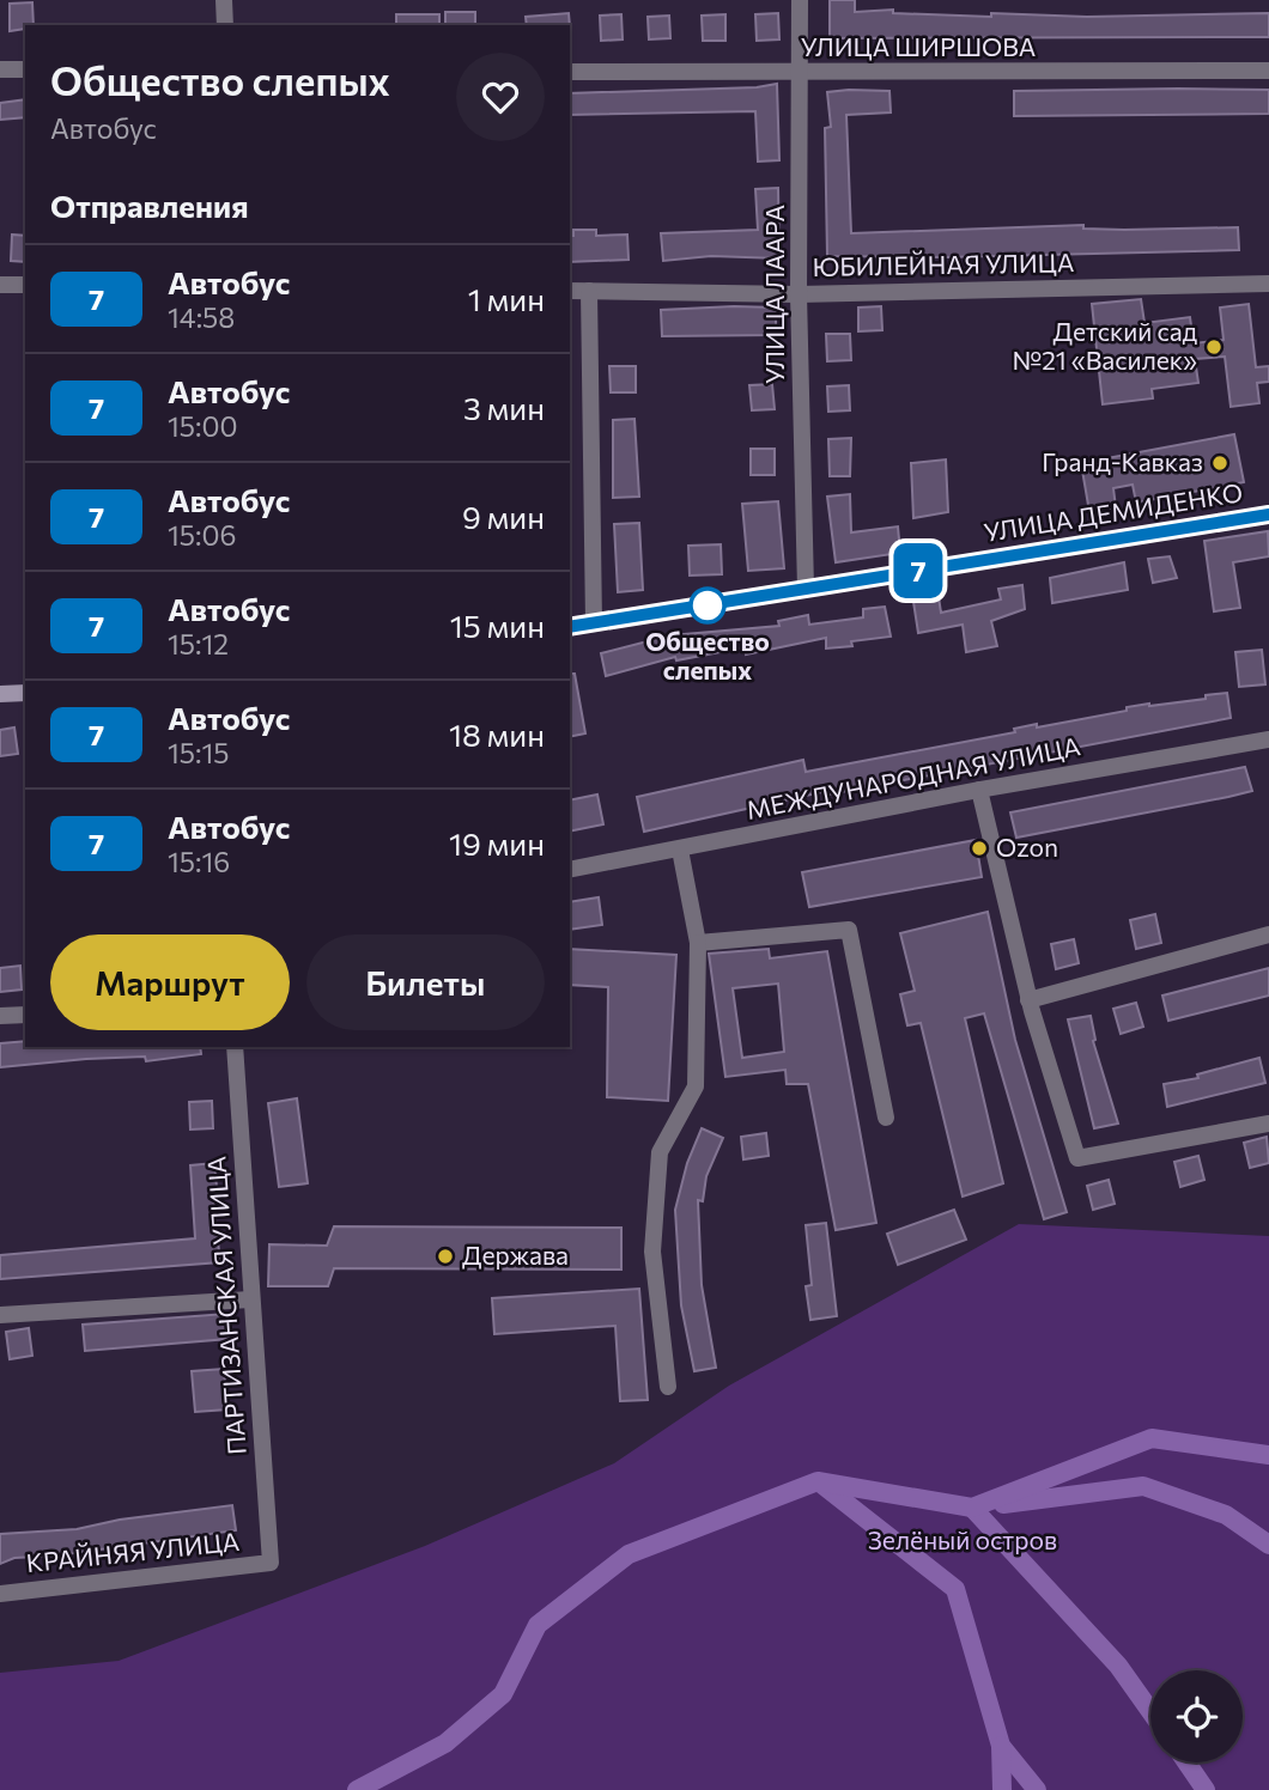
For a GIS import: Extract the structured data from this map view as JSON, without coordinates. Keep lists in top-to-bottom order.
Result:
{
  "streets": {
    "main road": ["УЛИЦА ДЕМИДЕНКО"],
    "street": [
      "УЛИЦА ШИРШОВА",
      "ЮБИЛЕЙНАЯ УЛИЦА",
      "УЛИЦА ЛААРА",
      "МЕЖДУНАРОДНАЯ УЛИЦА",
      "ПАРТИЗАНСКАЯ УЛИЦА",
      "КРАЙНЯЯ УЛИЦА"
    ]
  },
  "crossings": [
    ["УЛИЦА ШИРШОВА", "УЛИЦА ЛААРА"],
    ["ЮБИЛЕЙНАЯ УЛИЦА", "УЛИЦА ЛААРА"],
    ["УЛИЦА ЛААРА", "УЛИЦА ДЕМИДЕНКО"],
    ["ПАРТИЗАНСКАЯ УЛИЦА", "КРАЙНЯЯ УЛИЦА"]
  ],
  "parks": ["Зелёный остров"],
  "places": [
    "Детский сад №21 «Василек»",
    "Гранд-Кавказ",
    "Общество слепых",
    "Ozon",
    "Держава"
  ],
  "lines": ["bus line 7"],
  "page": {
    "on_map": "7",
    "heading": [
      ["Общество слепых", "Автобус"],
      "Отправления"
    ],
    "list": [
      {
        "mark": "7",
        "name": "Автобус",
        "note": "14:58",
        "value": "1 мин"
      },
      {
        "mark": "7",
        "name": "Автобус",
        "note": "15:00",
        "value": "3 мин"
      },
      {
        "mark": "7",
        "name": "Автобус",
        "note": "15:06",
        "value": "9 мин"
      },
      {
        "mark": "7",
        "name": "Автобус",
        "note": "15:12",
        "value": "15 мин"
      },
      {
        "mark": "7",
        "name": "Автобус",
        "note": "15:15",
        "value": "18 мин"
      },
      {
        "mark": "7",
        "name": "Автобус",
        "note": "15:16",
        "value": "19 мин"
      }
    ],
    "buttons": ["Маршрут", "Билеты"]
  }
}
